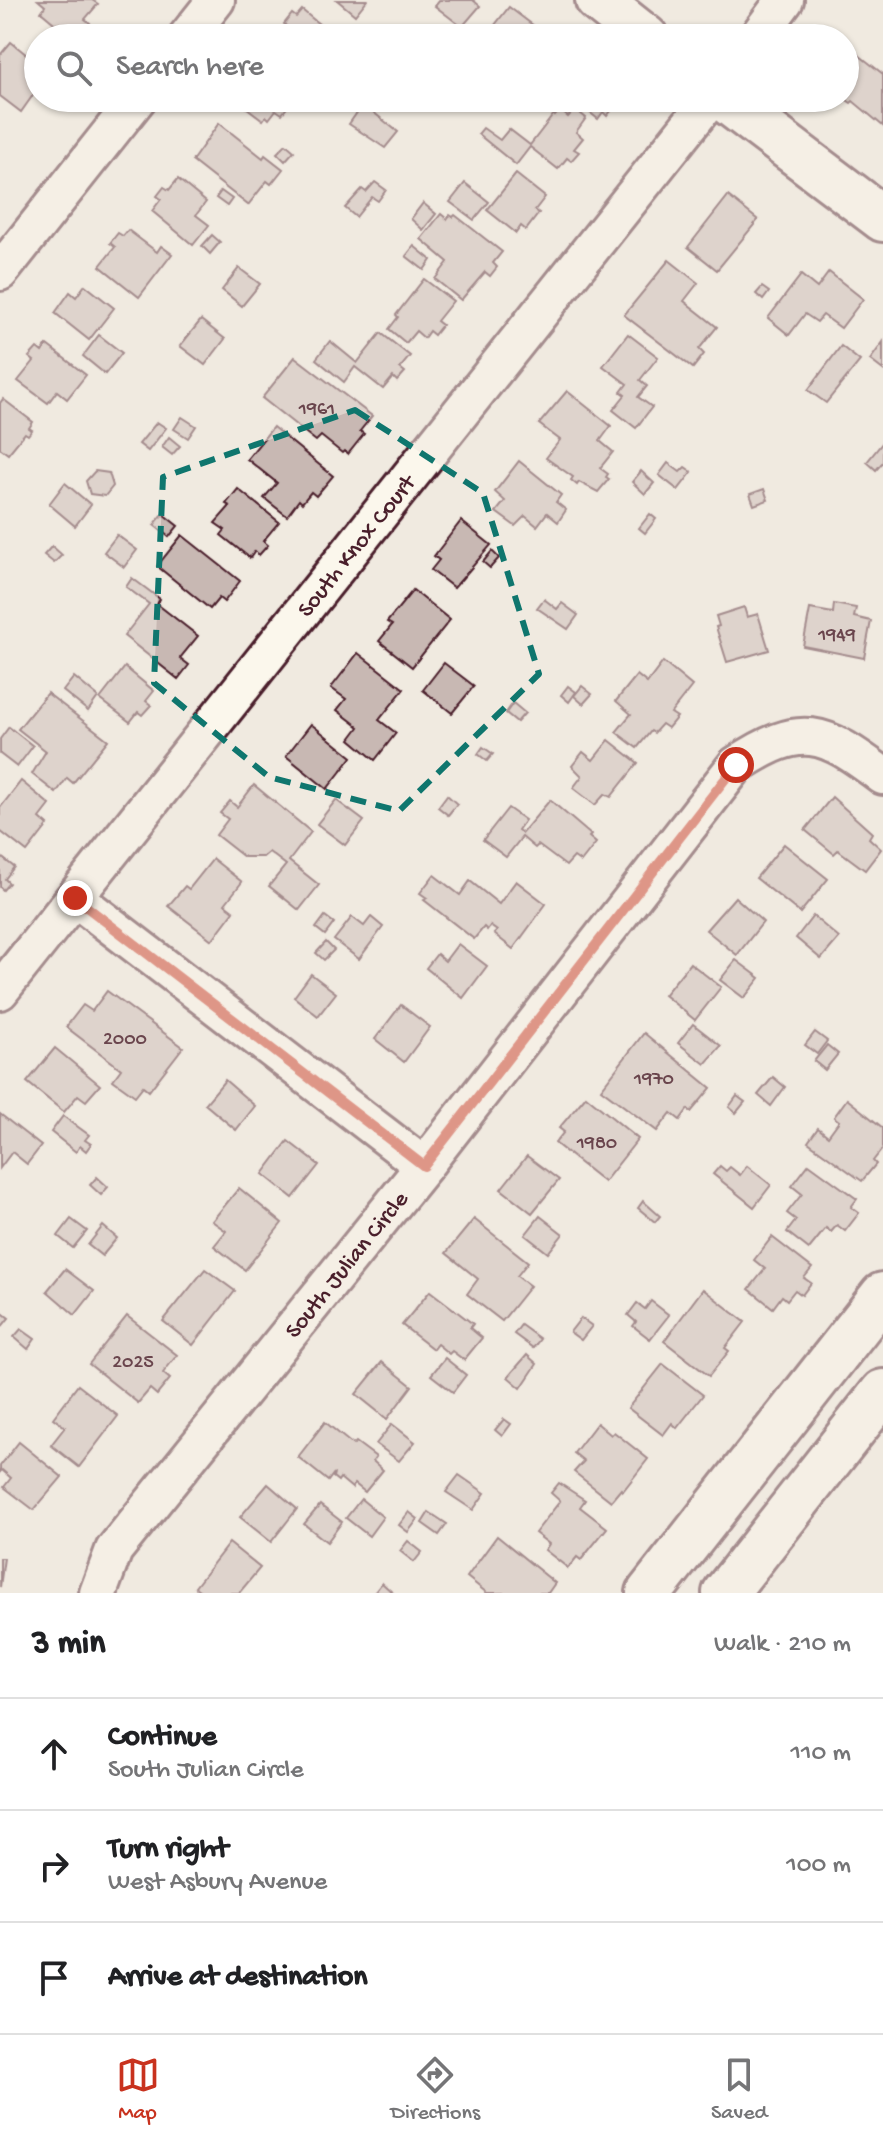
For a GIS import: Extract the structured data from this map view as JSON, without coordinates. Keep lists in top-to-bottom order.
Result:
{
  "streets": {
    "street": ["South Knox Court", "South Julian Circle"]
  },
  "house_numbers": [
    "1961",
    "1949",
    "2000",
    "1970",
    "1980",
    "2025"
  ],
  "page": {
    "search": "Search here",
    "heading": ["3 min", "Walk · 210 m"],
    "list": [
      ["Continue", "South Julian Circle", "110 m"],
      ["Turn right", "West Asbury Avenue", "100 m"],
      "Arrive at destination"
    ],
    "nav": ["Map", "Directions", "Saved"]
  }
}
